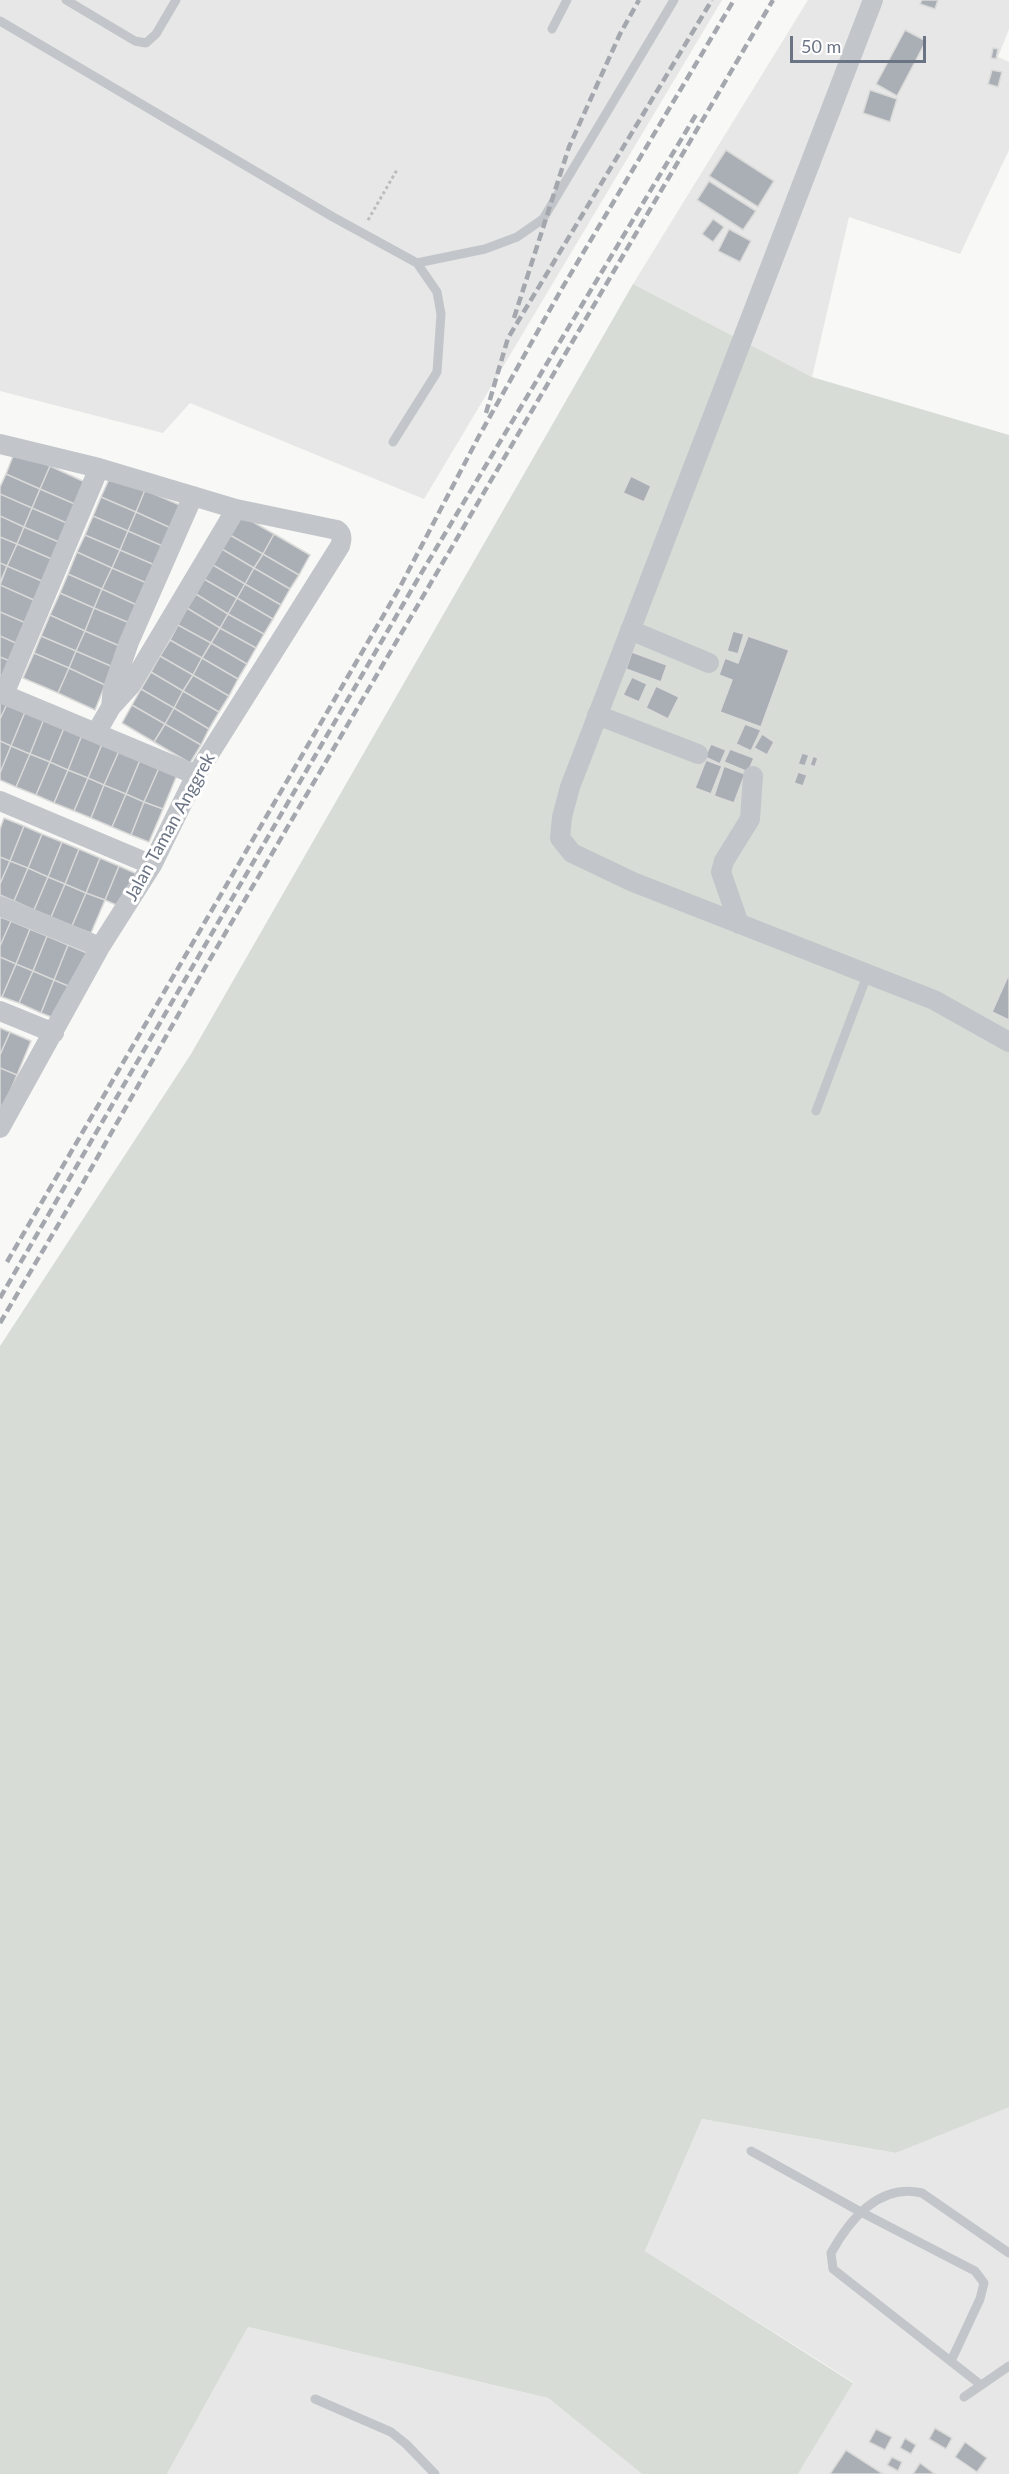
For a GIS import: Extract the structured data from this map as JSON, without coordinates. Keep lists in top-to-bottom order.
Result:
{
  "streets": {
    "street": ["Jalan Taman Anggrek"]
  },
  "scale_bar": "50 m"
}
